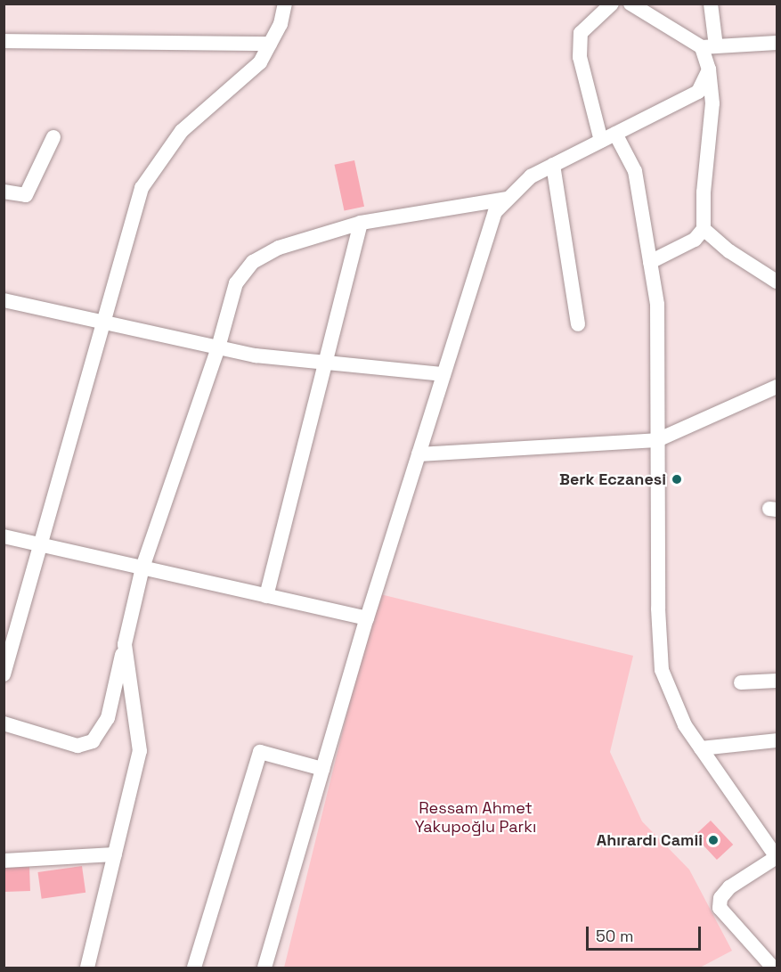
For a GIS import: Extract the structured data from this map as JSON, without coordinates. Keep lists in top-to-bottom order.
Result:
{
  "parks": ["Ressam Ahmet Yakupoğlu Parkı"],
  "places": ["Berk Eczanesi", "Ahırardı Camii"],
  "scale_bar": "50 m"
}
